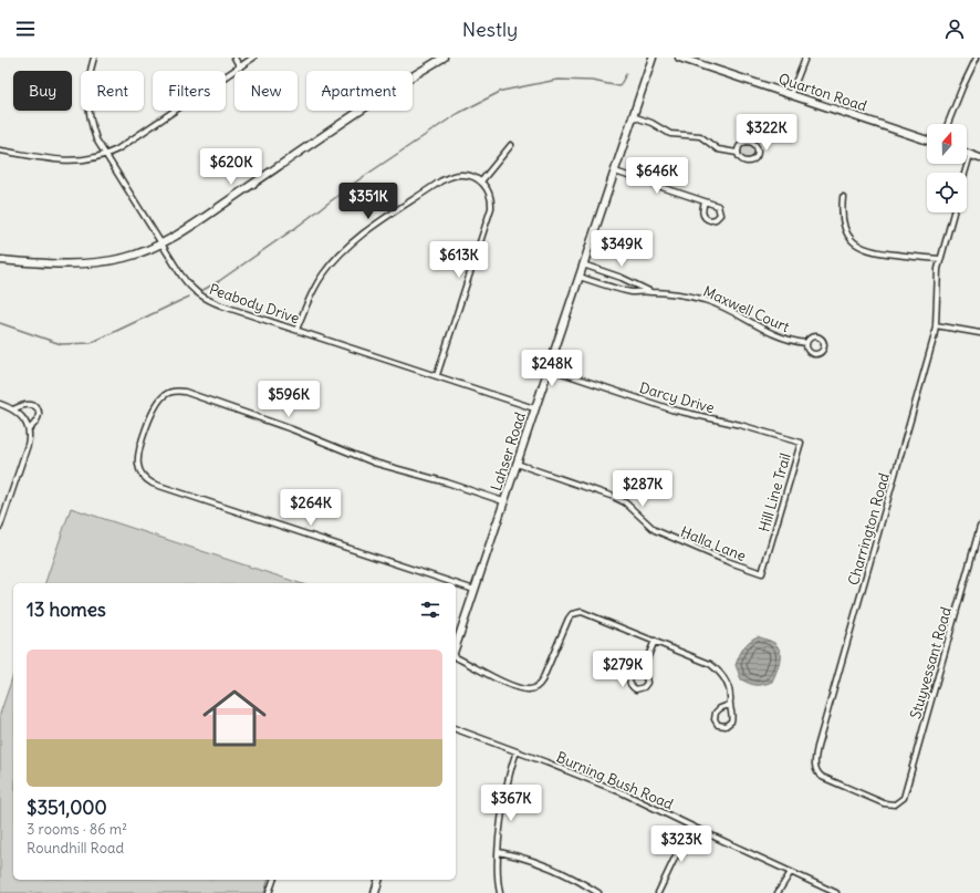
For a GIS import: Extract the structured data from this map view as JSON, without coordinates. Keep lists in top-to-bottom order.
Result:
{
  "streets": {
    "street": [
      "Quarton Road",
      "Peabody Drive",
      "Maxwell Court",
      "Darcy Drive",
      "Lahser Road",
      "Hill Line Trail",
      "Charrington Road",
      "Halla Lane",
      "Stuyvessant Road",
      "Burning Bush Road"
    ]
  },
  "crossings": [
    ["Peabody Drive", "Lahser Road"],
    ["Maxwell Court", "Lahser Road"],
    ["Darcy Drive", "Lahser Road"],
    ["Darcy Drive", "Hill Line Trail"],
    ["Lahser Road", "Halla Lane"],
    ["Hill Line Trail", "Halla Lane"],
    ["Charrington Road", "Stuyvessant Road"]
  ],
  "north": "top",
  "page": {
    "header": "Nestly",
    "chip": [
      "Buy",
      "Rent",
      "Filters",
      "New",
      "Apartment"
    ],
    "price": [
      "$322K",
      "$620K",
      "$646K",
      "$351K",
      "$349K",
      "$613K",
      "$248K",
      "$596K",
      "$287K",
      "$264K",
      "$279K",
      "$367K",
      "$323K"
    ],
    "heading": "13 homes",
    "list": [
      {
        "name": "$351,000",
        "note": "3 rooms · 86 m² · Roundhill Road"
      }
    ]
  }
}
